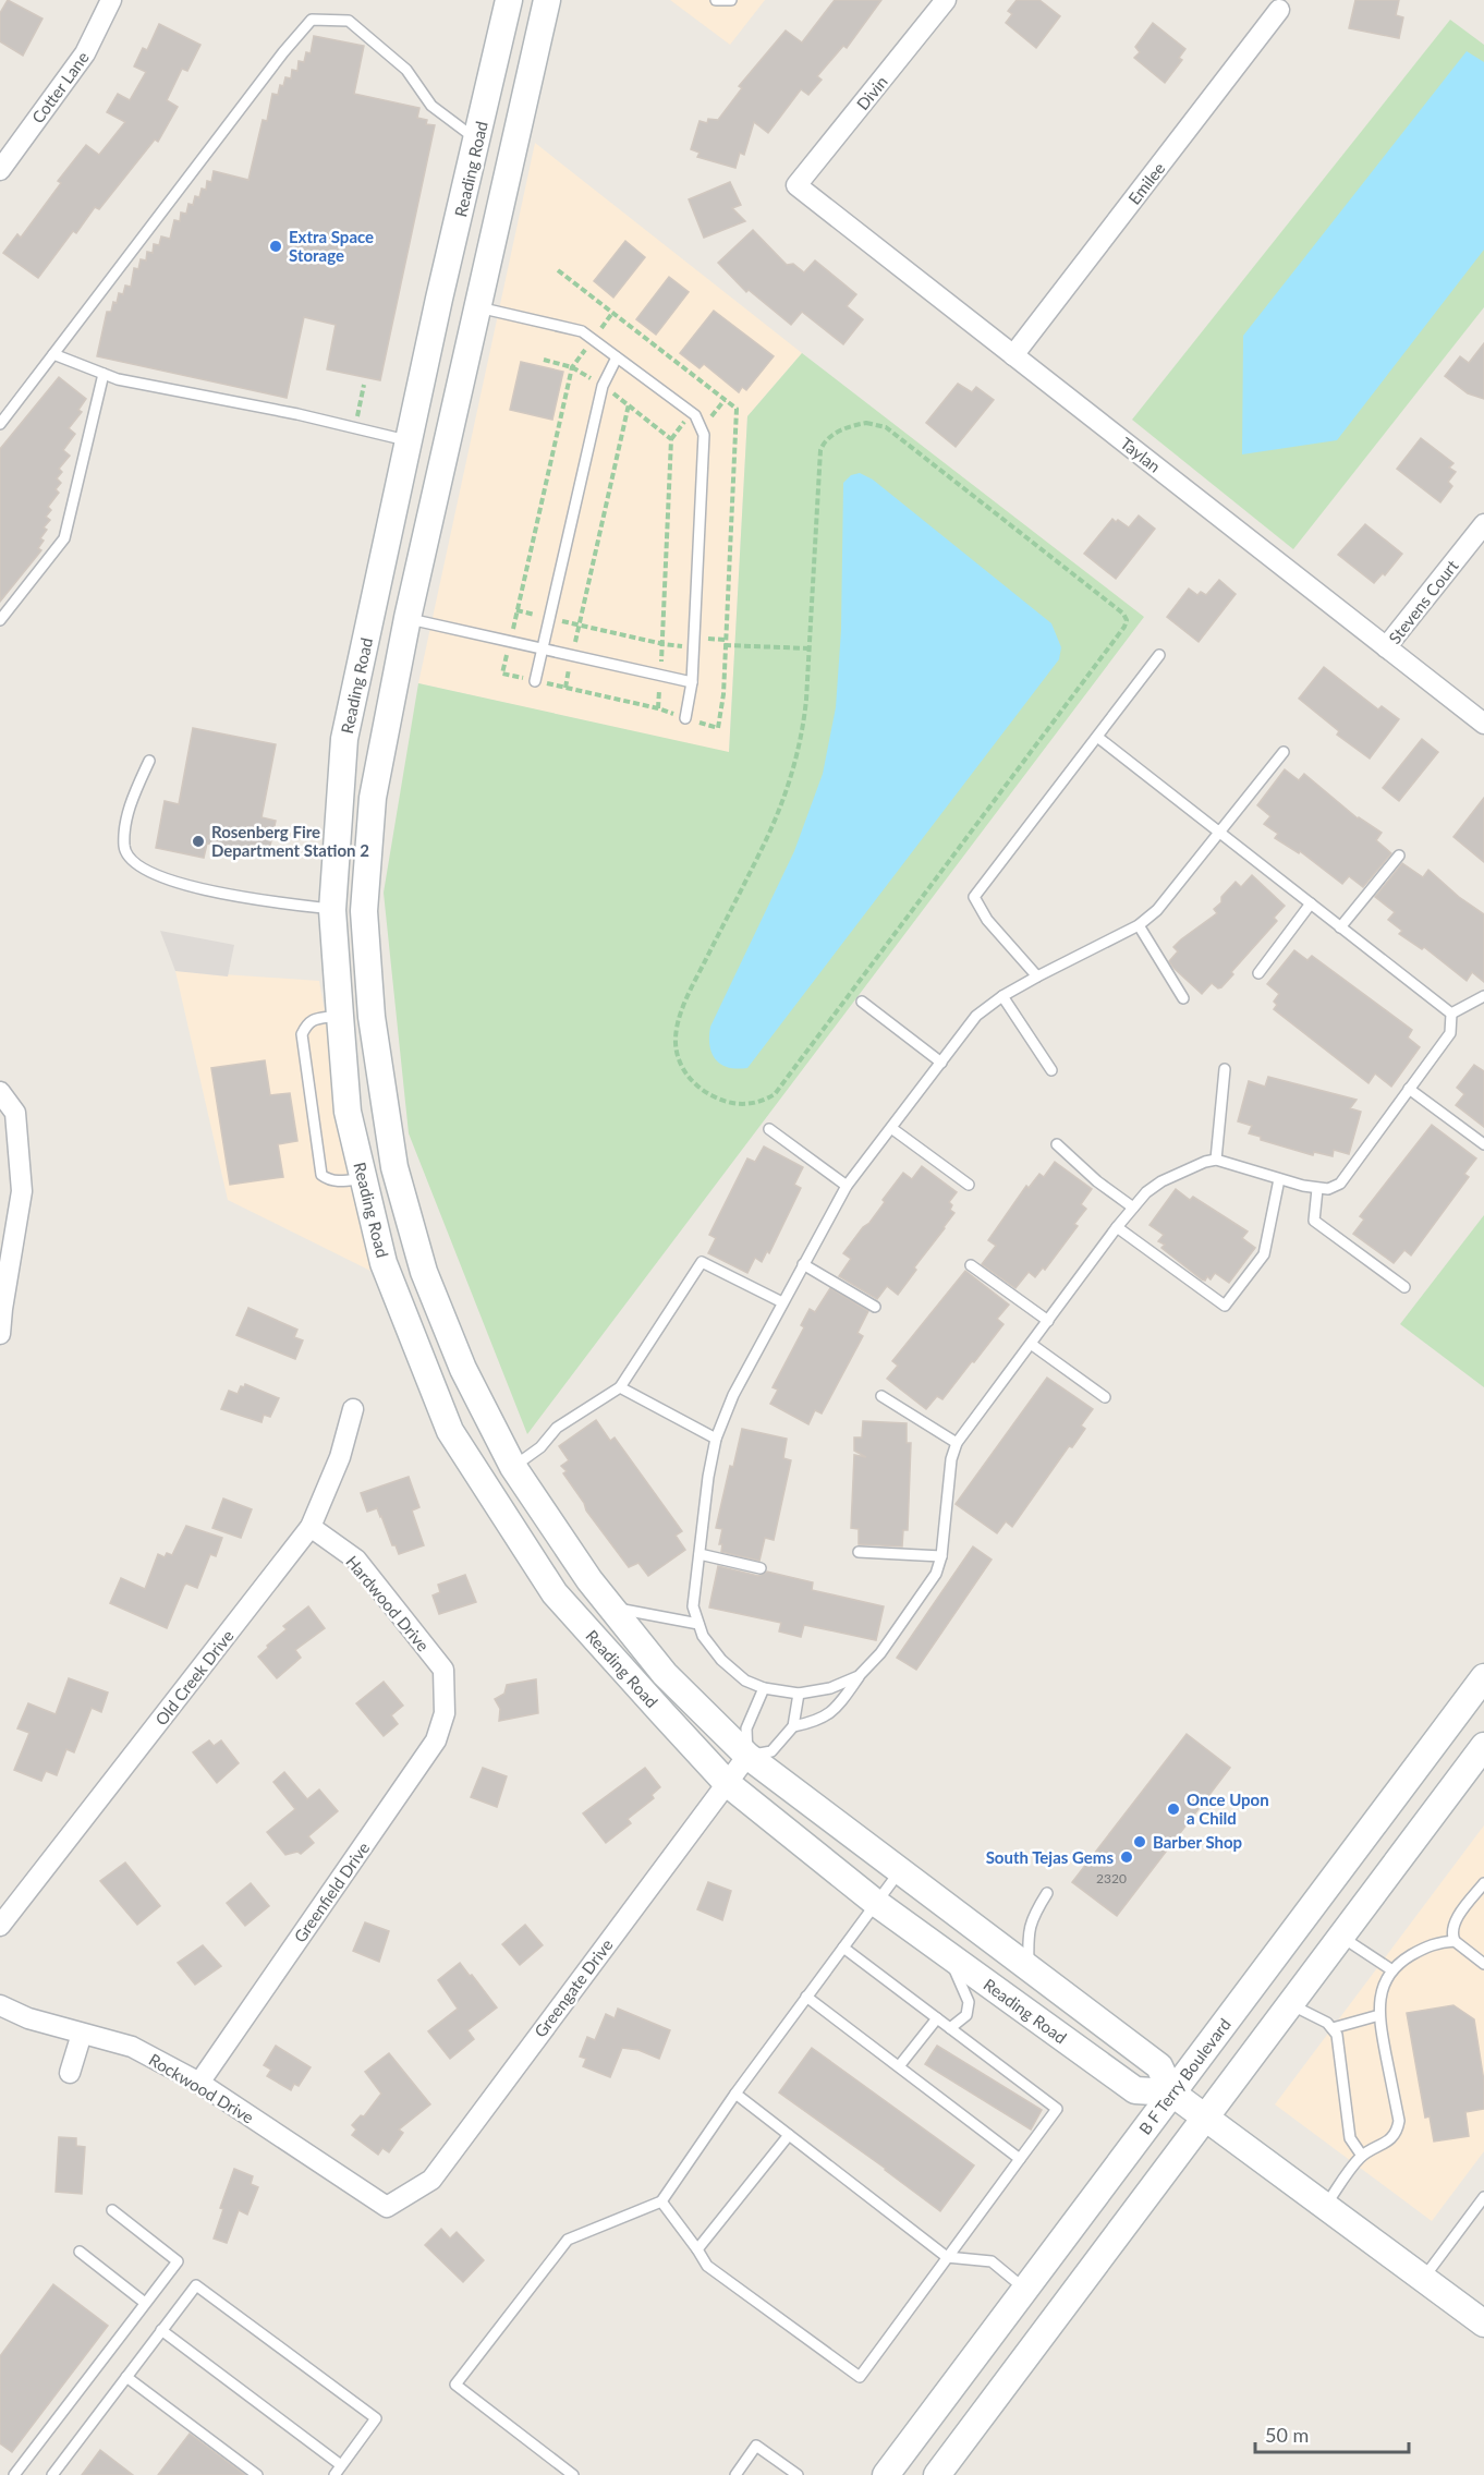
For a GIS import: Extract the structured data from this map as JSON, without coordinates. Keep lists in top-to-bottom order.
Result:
{
  "streets": {
    "main road": ["Reading Road", "B F Terry Boulevard"],
    "street": [
      "Cotter Lane",
      "Divin",
      "Emilee",
      "Taylan",
      "Stevens Court",
      "Hardwood Drive",
      "Old Creek Drive",
      "Greenfield Drive",
      "Greengate Drive",
      "Rockwood Drive"
    ]
  },
  "crossings": [
    ["Divin", "Taylan"],
    ["Reading Road", "Greengate Drive"],
    ["Reading Road", "B F Terry Boulevard"],
    ["Emilee", "Taylan"],
    ["Taylan", "Stevens Court"],
    ["Hardwood Drive", "Old Creek Drive"],
    ["Hardwood Drive", "Greenfield Drive"],
    ["Greenfield Drive", "Rockwood Drive"],
    ["Greengate Drive", "Rockwood Drive"]
  ],
  "places": [
    "Extra Space Storage",
    "Rosenberg Fire Department Station 2",
    "Once Upon a Child",
    "Barber Shop",
    "South Tejas Gems"
  ],
  "house_numbers": ["2320"],
  "scale_bar": "50 m"
}
